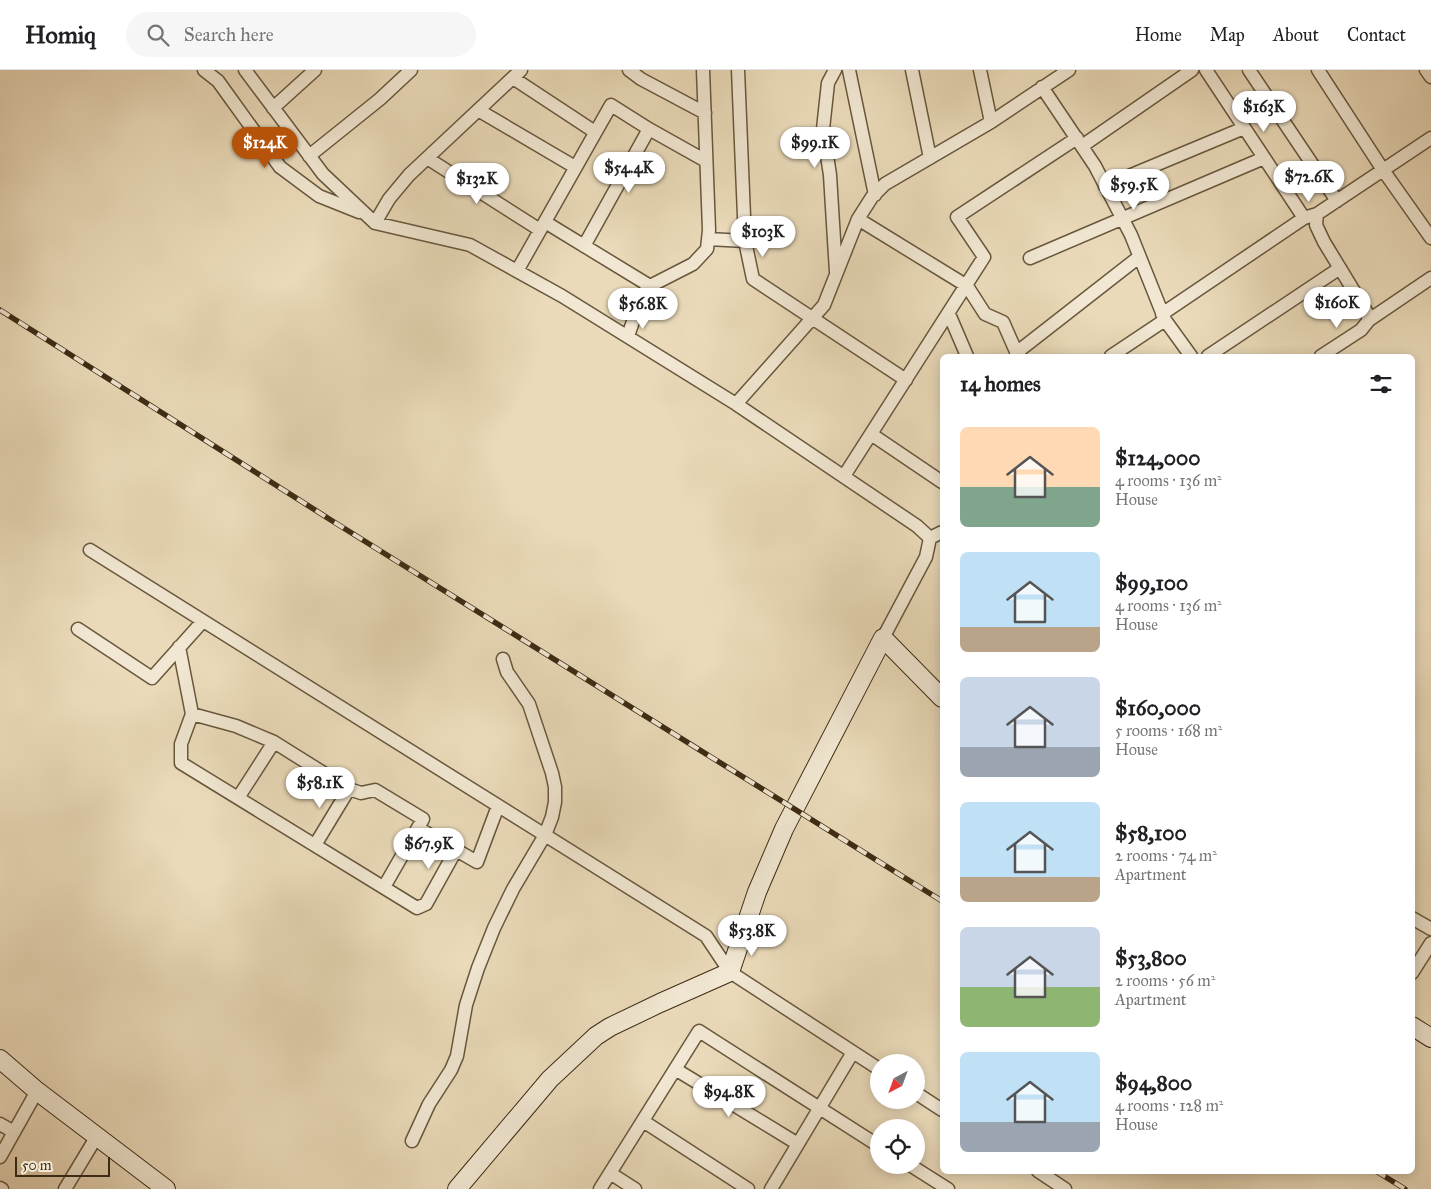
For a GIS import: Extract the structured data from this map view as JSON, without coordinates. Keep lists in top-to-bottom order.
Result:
{
  "scale_bar": "50 m",
  "north": "bottom left",
  "page": {
    "header": "Homiq",
    "search": "Search here",
    "nav": [
      "Home",
      "Map",
      "About",
      "Contact"
    ],
    "price": [
      "$163K",
      "$124K",
      "$99.1K",
      "$54.4K",
      "$72.6K",
      "$132K",
      "$59.5K",
      "$103K",
      "$160K",
      "$56.8K",
      "$58.1K",
      "$67.9K",
      "$53.8K",
      "$94.8K"
    ],
    "heading": "14 homes",
    "list": [
      {
        "name": "$124,000",
        "note": "4 rooms · 136 m² · House"
      },
      {
        "name": "$99,100",
        "note": "4 rooms · 136 m² · House"
      },
      {
        "name": "$160,000",
        "note": "5 rooms · 168 m² · House"
      },
      {
        "name": "$58,100",
        "note": "2 rooms · 74 m² · Apartment"
      },
      {
        "name": "$53,800",
        "note": "2 rooms · 56 m² · Apartment"
      },
      {
        "name": "$94,800",
        "note": "4 rooms · 128 m² · House"
      }
    ],
    "scale": "50 m"
  }
}
